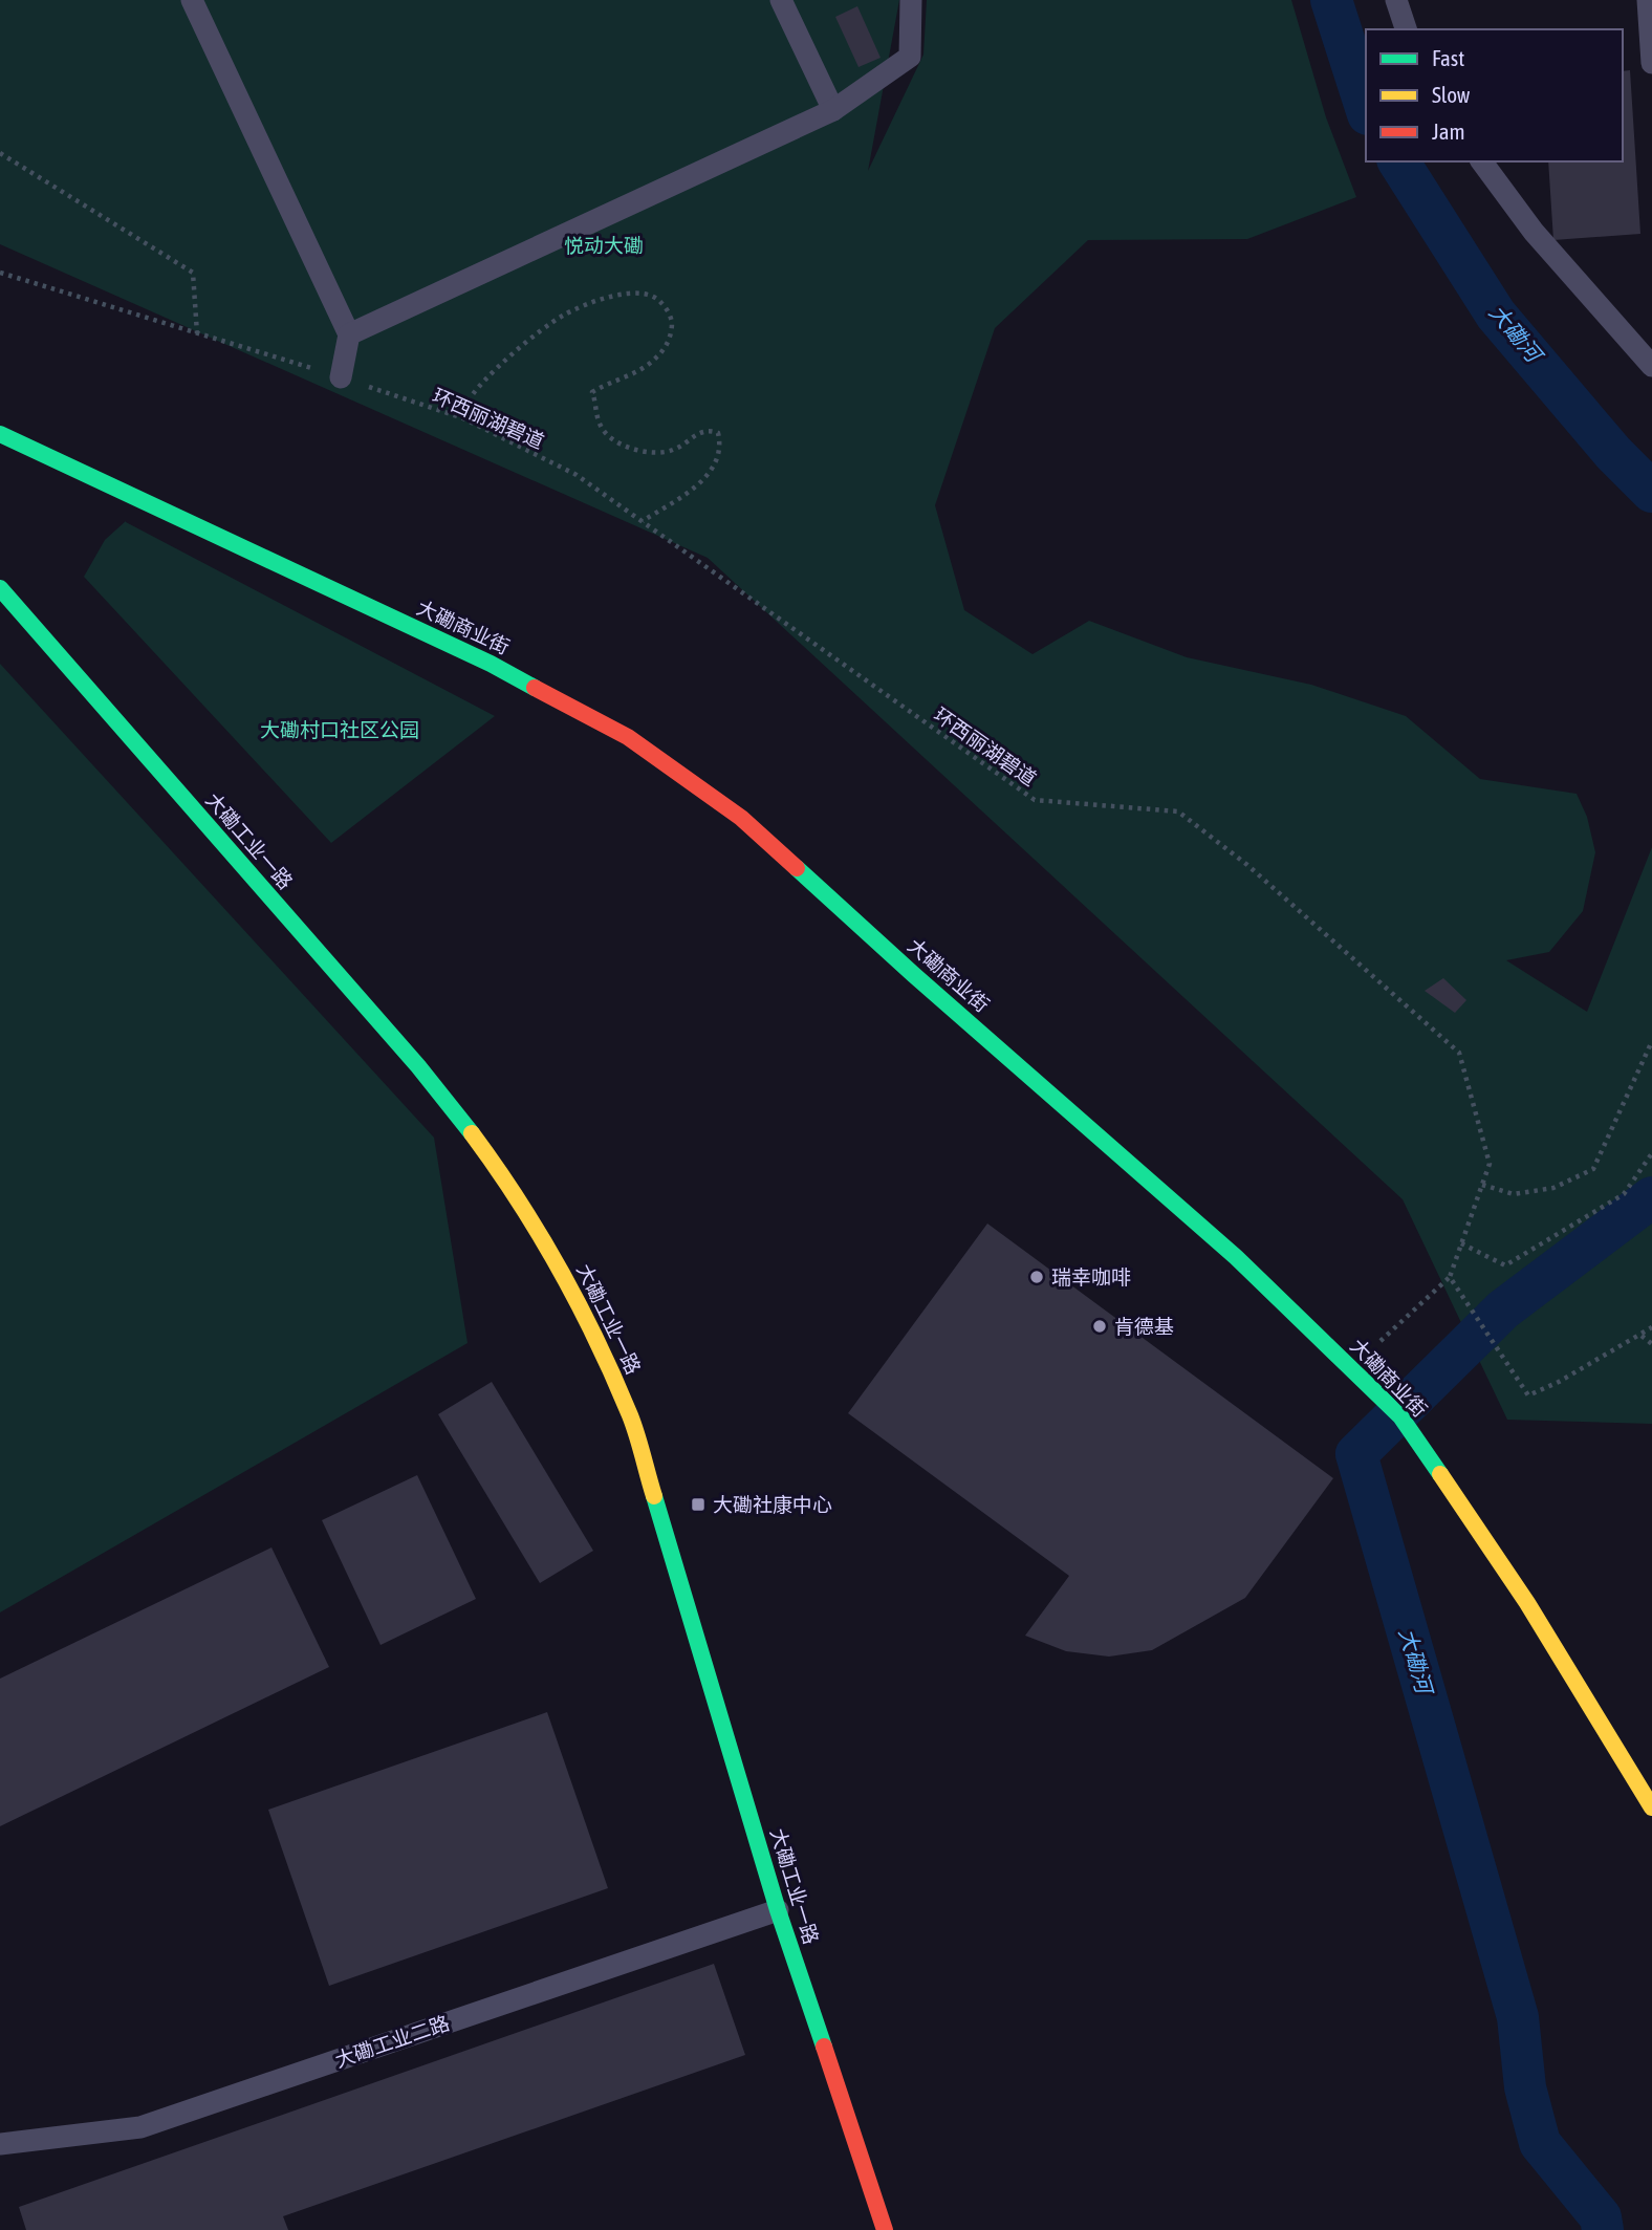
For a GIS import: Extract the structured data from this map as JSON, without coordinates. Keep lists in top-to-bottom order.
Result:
{
  "streets": {
    "street": ["大磡商业街", "大磡工业一路"],
    "lane": ["大磡工业二路"],
    "path": ["环西丽湖碧道"]
  },
  "crossings": [
    ["大磡工业一路", "大磡工业二路"]
  ],
  "water": ["大磡河"],
  "parks": ["悦动大磡", "大磡村口社区公园"],
  "places": {
    "other": ["瑞幸咖啡", "肯德基"],
    "transit": ["大磡社康中心"]
  },
  "legend": ["Fast", "Slow", "Jam"]
}
